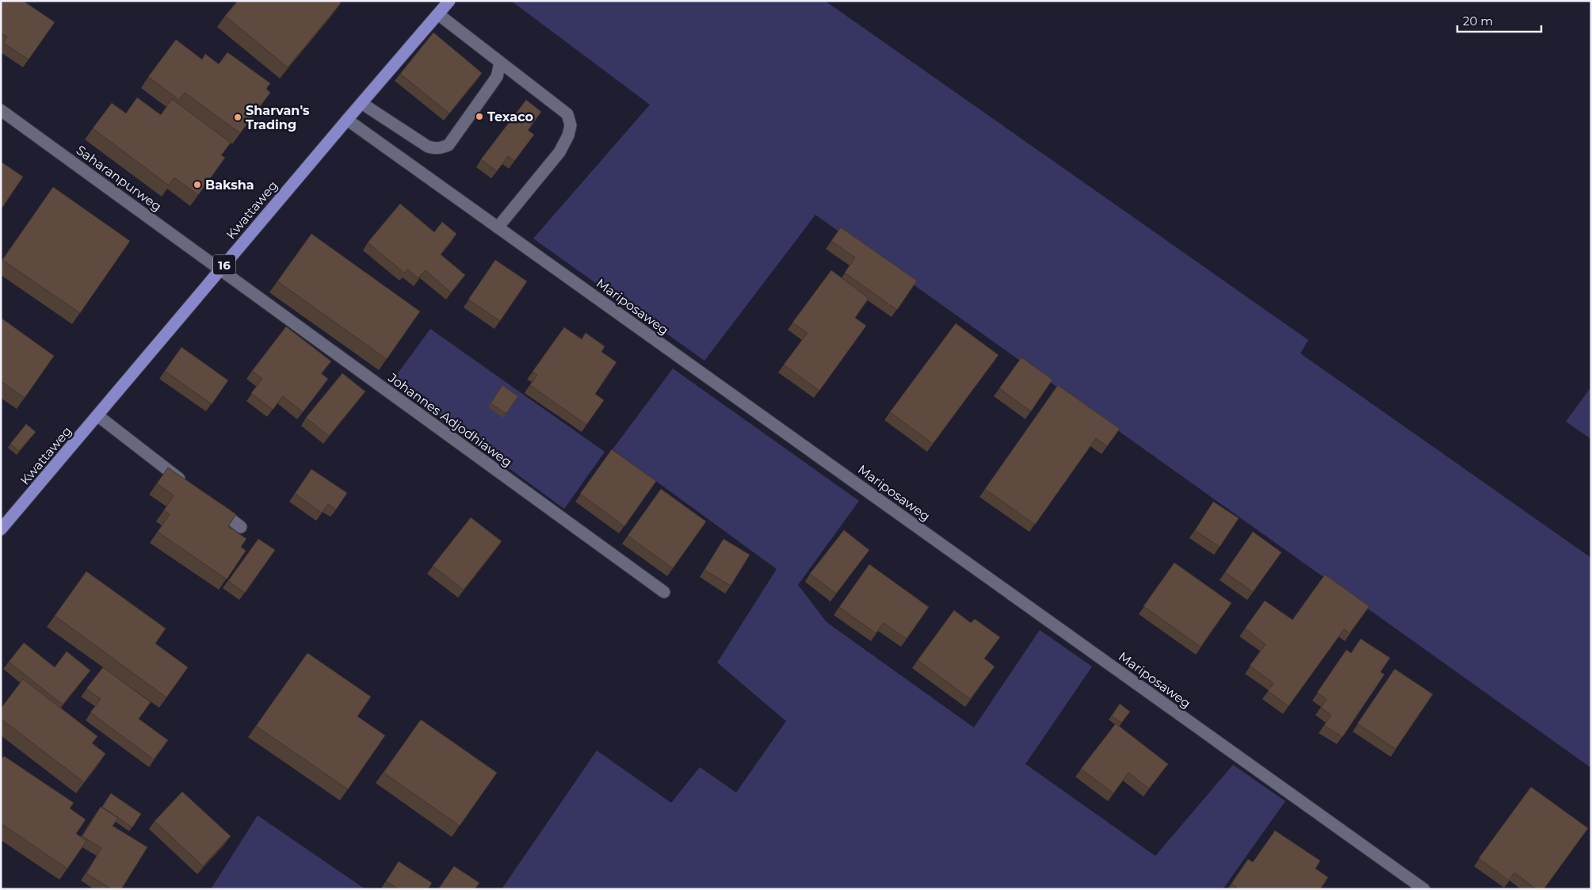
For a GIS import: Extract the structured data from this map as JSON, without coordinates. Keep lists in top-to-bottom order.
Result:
{
  "streets": {
    "main road": ["Kwattaweg", "16"],
    "street": ["Saharanpurweg", "Mariposaweg", "Johannes Adjodhiaweg"]
  },
  "crossings": [
    ["Saharanpurweg", "Kwattaweg"],
    ["Saharanpurweg", "Johannes Adjodhiaweg"],
    ["Kwattaweg", "Mariposaweg"],
    ["Kwattaweg", "Johannes Adjodhiaweg"]
  ],
  "places": ["Texaco", "Sharvan's Trading", "Baksha"],
  "scale_bar": "20 m"
}
